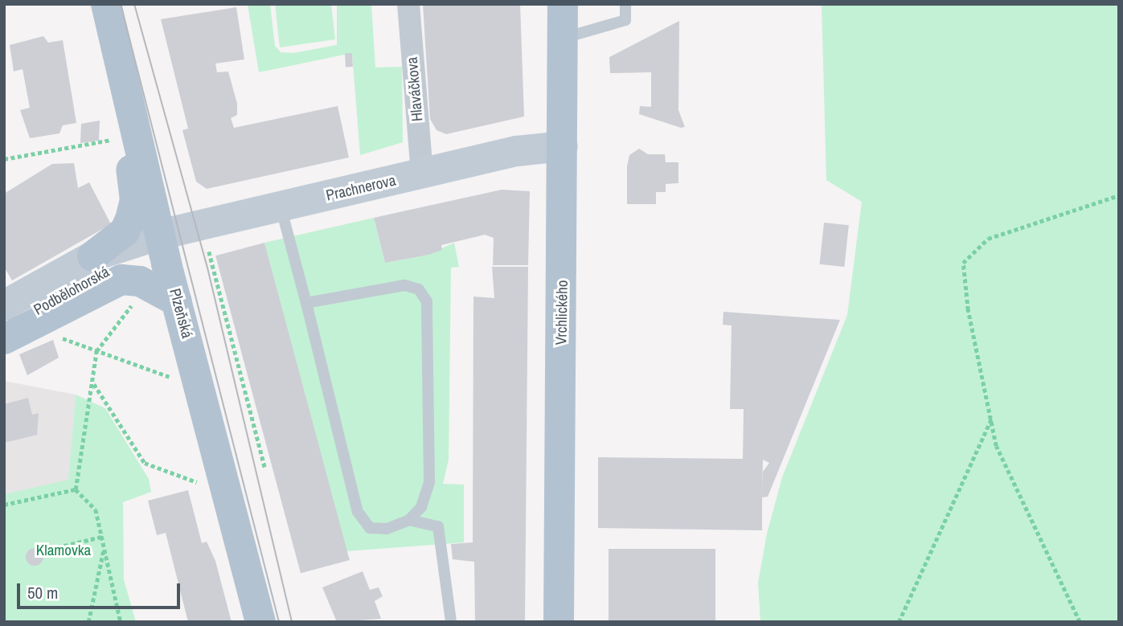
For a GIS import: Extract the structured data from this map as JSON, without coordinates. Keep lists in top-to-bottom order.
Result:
{
  "streets": {
    "main road": [
      "Prachnerova",
      "Podbělohorská",
      "Vrchlického",
      "Plzeňská"
    ],
    "street": ["Hlaváčkova"]
  },
  "crossings": [
    ["Hlaváčkova", "Prachnerova"],
    ["Prachnerova", "Podbělohorská"],
    ["Prachnerova", "Vrchlického"],
    ["Prachnerova", "Plzeňská"],
    ["Podbělohorská", "Plzeňská"]
  ],
  "parks": ["Klamovka"],
  "scale_bar": "50 m"
}
